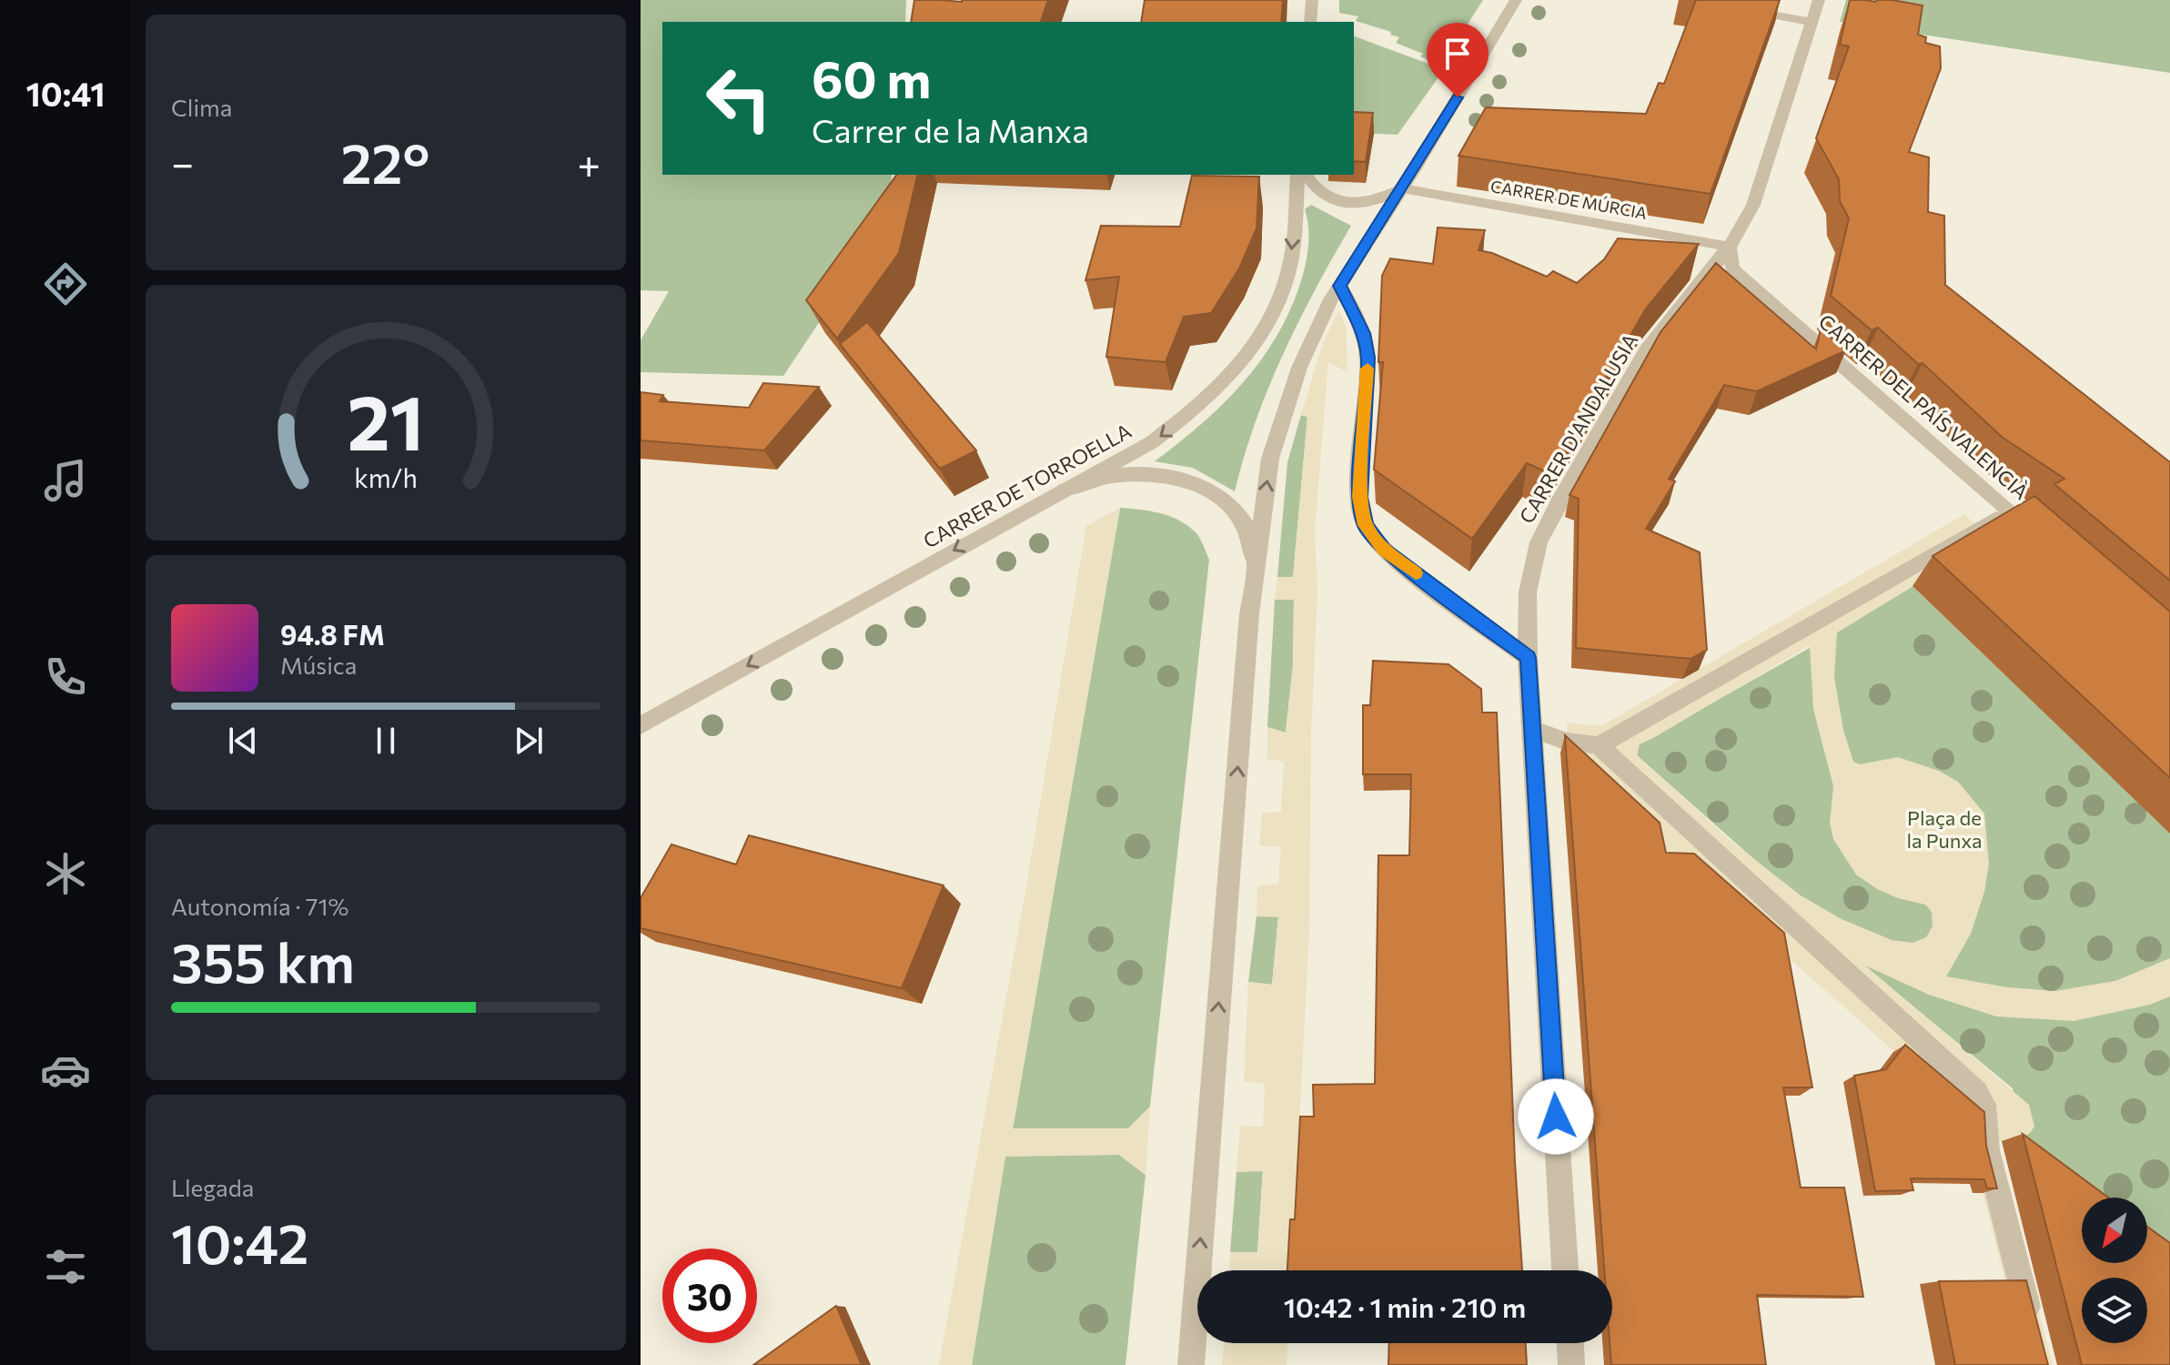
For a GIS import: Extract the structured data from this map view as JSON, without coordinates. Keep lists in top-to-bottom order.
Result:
{
  "streets": {
    "street": [
      "CARRER DE MÚRCIA",
      "CARRER DEL PAÍS VALENCIÀ",
      "CARRER D'ANDALUSIA",
      "CARRER DE TORROELLA"
    ]
  },
  "crossings": [
    ["CARRER DE MÚRCIA", "CARRER DEL PAÍS VALENCIÀ"],
    ["CARRER DE MÚRCIA", "CARRER D'ANDALUSIA"],
    ["CARRER DEL PAÍS VALENCIÀ", "CARRER D'ANDALUSIA"]
  ],
  "one_way": ["CARRER DE TORROELLA"],
  "parks": ["Plaça de la Punxa"],
  "north": "bottom left",
  "page": {
    "tabs": "10:41",
    "tile": [
      "Clima",
      ["Autonomía · 71%", "355 km"],
      ["Llegada", "10:42"]
    ],
    "turn": ["60 m", "Carrer de la Manxa"],
    "heat": ["−", "22°", "+"],
    "song": ["94.8 FM", "Música"],
    "limit": "30",
    "trip": "10:42 · 1 min · 210 m",
    "gauge": ["21", "km/h"]
  }
}
